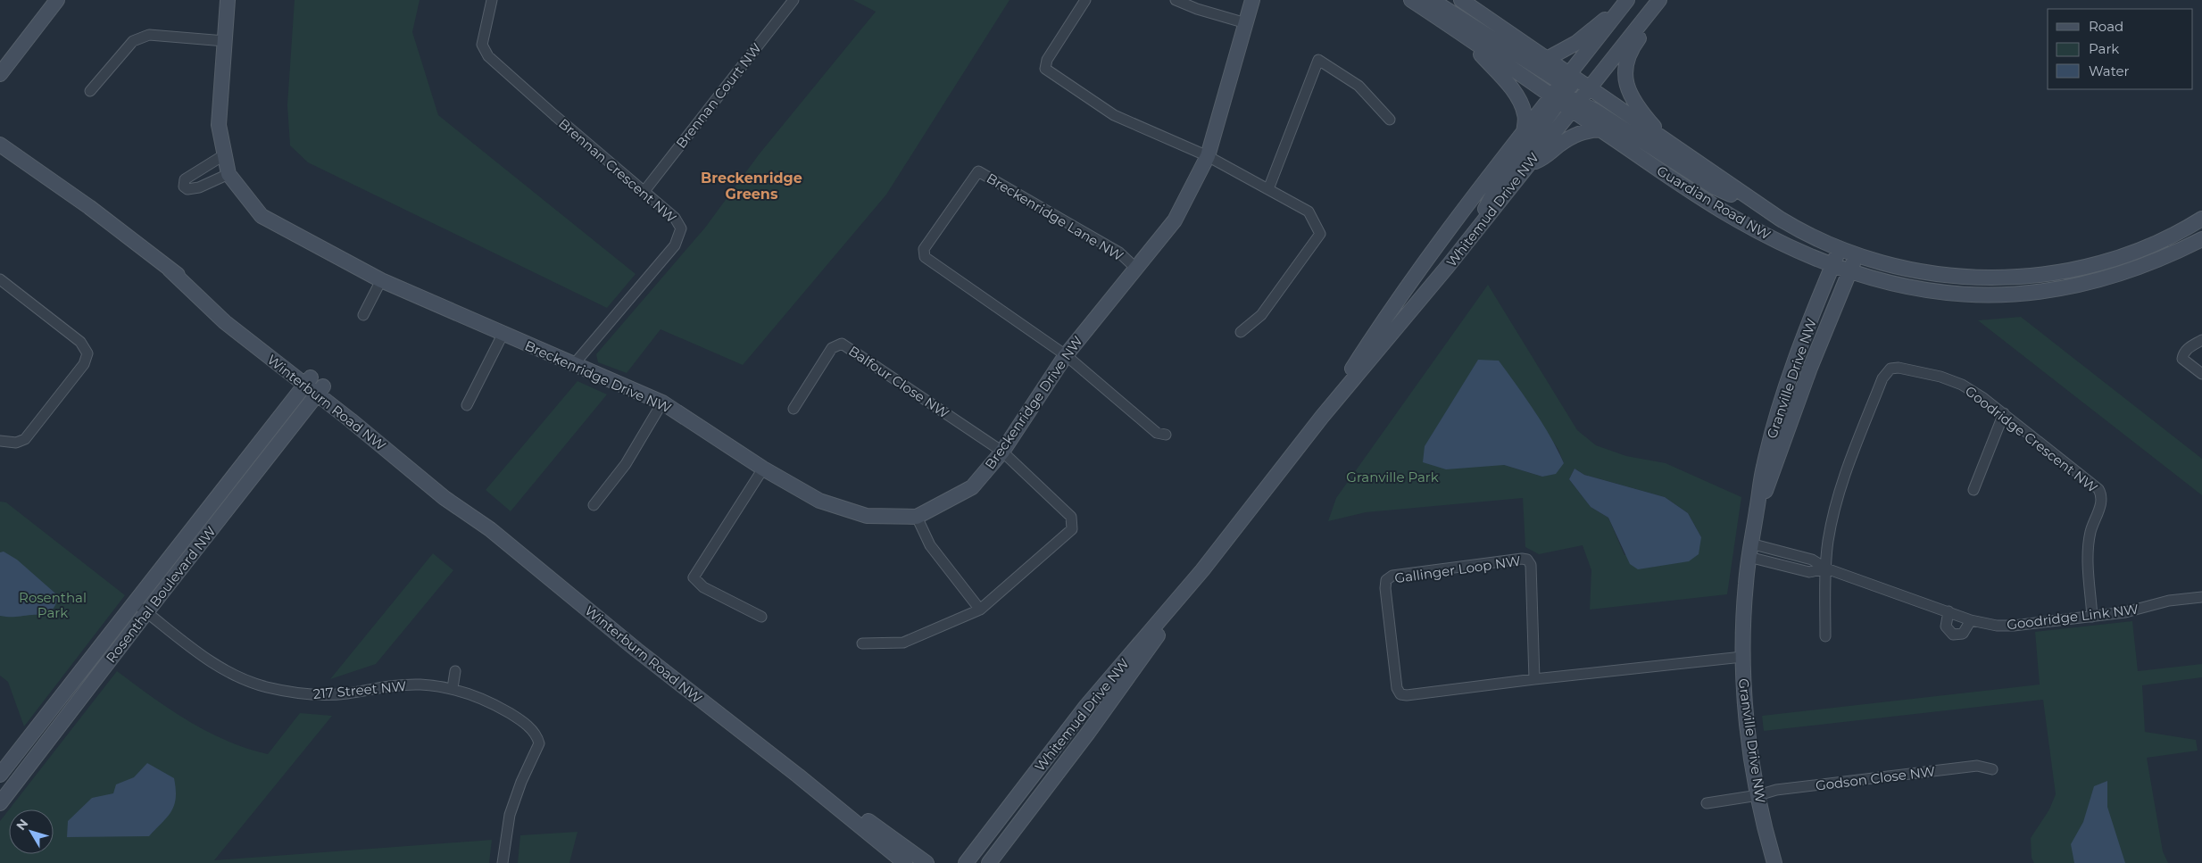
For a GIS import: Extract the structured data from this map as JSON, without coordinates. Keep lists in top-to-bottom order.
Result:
{
  "streets": {
    "main road": [
      "Guardian Road NW",
      "Whitemud Drive NW",
      "Breckenridge Drive NW",
      "Granville Drive NW",
      "Winterburn Road NW",
      "Rosenthal Boulevard NW"
    ],
    "street": [
      "Brennan Court NW",
      "Brennan Crescent NW",
      "Breckenridge Lane NW",
      "Balfour Close NW",
      "Goodridge Crescent NW",
      "Gallinger Loop NW",
      "Goodridge Link NW",
      "217 Street NW",
      "Godson Close NW"
    ]
  },
  "crossings": [
    ["Brennan Court NW", "Brennan Crescent NW"],
    ["Brennan Crescent NW", "Breckenridge Drive NW"],
    ["Guardian Road NW", "Whitemud Drive NW"],
    ["Guardian Road NW", "Granville Drive NW"],
    ["Breckenridge Lane NW", "Breckenridge Drive NW"],
    ["Breckenridge Drive NW", "Balfour Close NW"],
    ["Granville Drive NW", "Gallinger Loop NW"],
    ["Granville Drive NW", "Goodridge Link NW"],
    ["Granville Drive NW", "Godson Close NW"],
    ["Winterburn Road NW", "Rosenthal Boulevard NW"],
    ["Goodridge Crescent NW", "Goodridge Link NW"],
    ["Rosenthal Boulevard NW", "217 Street NW"]
  ],
  "districts": ["Breckenridge Greens"],
  "parks": ["Granville Park", "Rosenthal Park"],
  "legend": ["Road", "Park", "Water"],
  "north": "top left"
}
